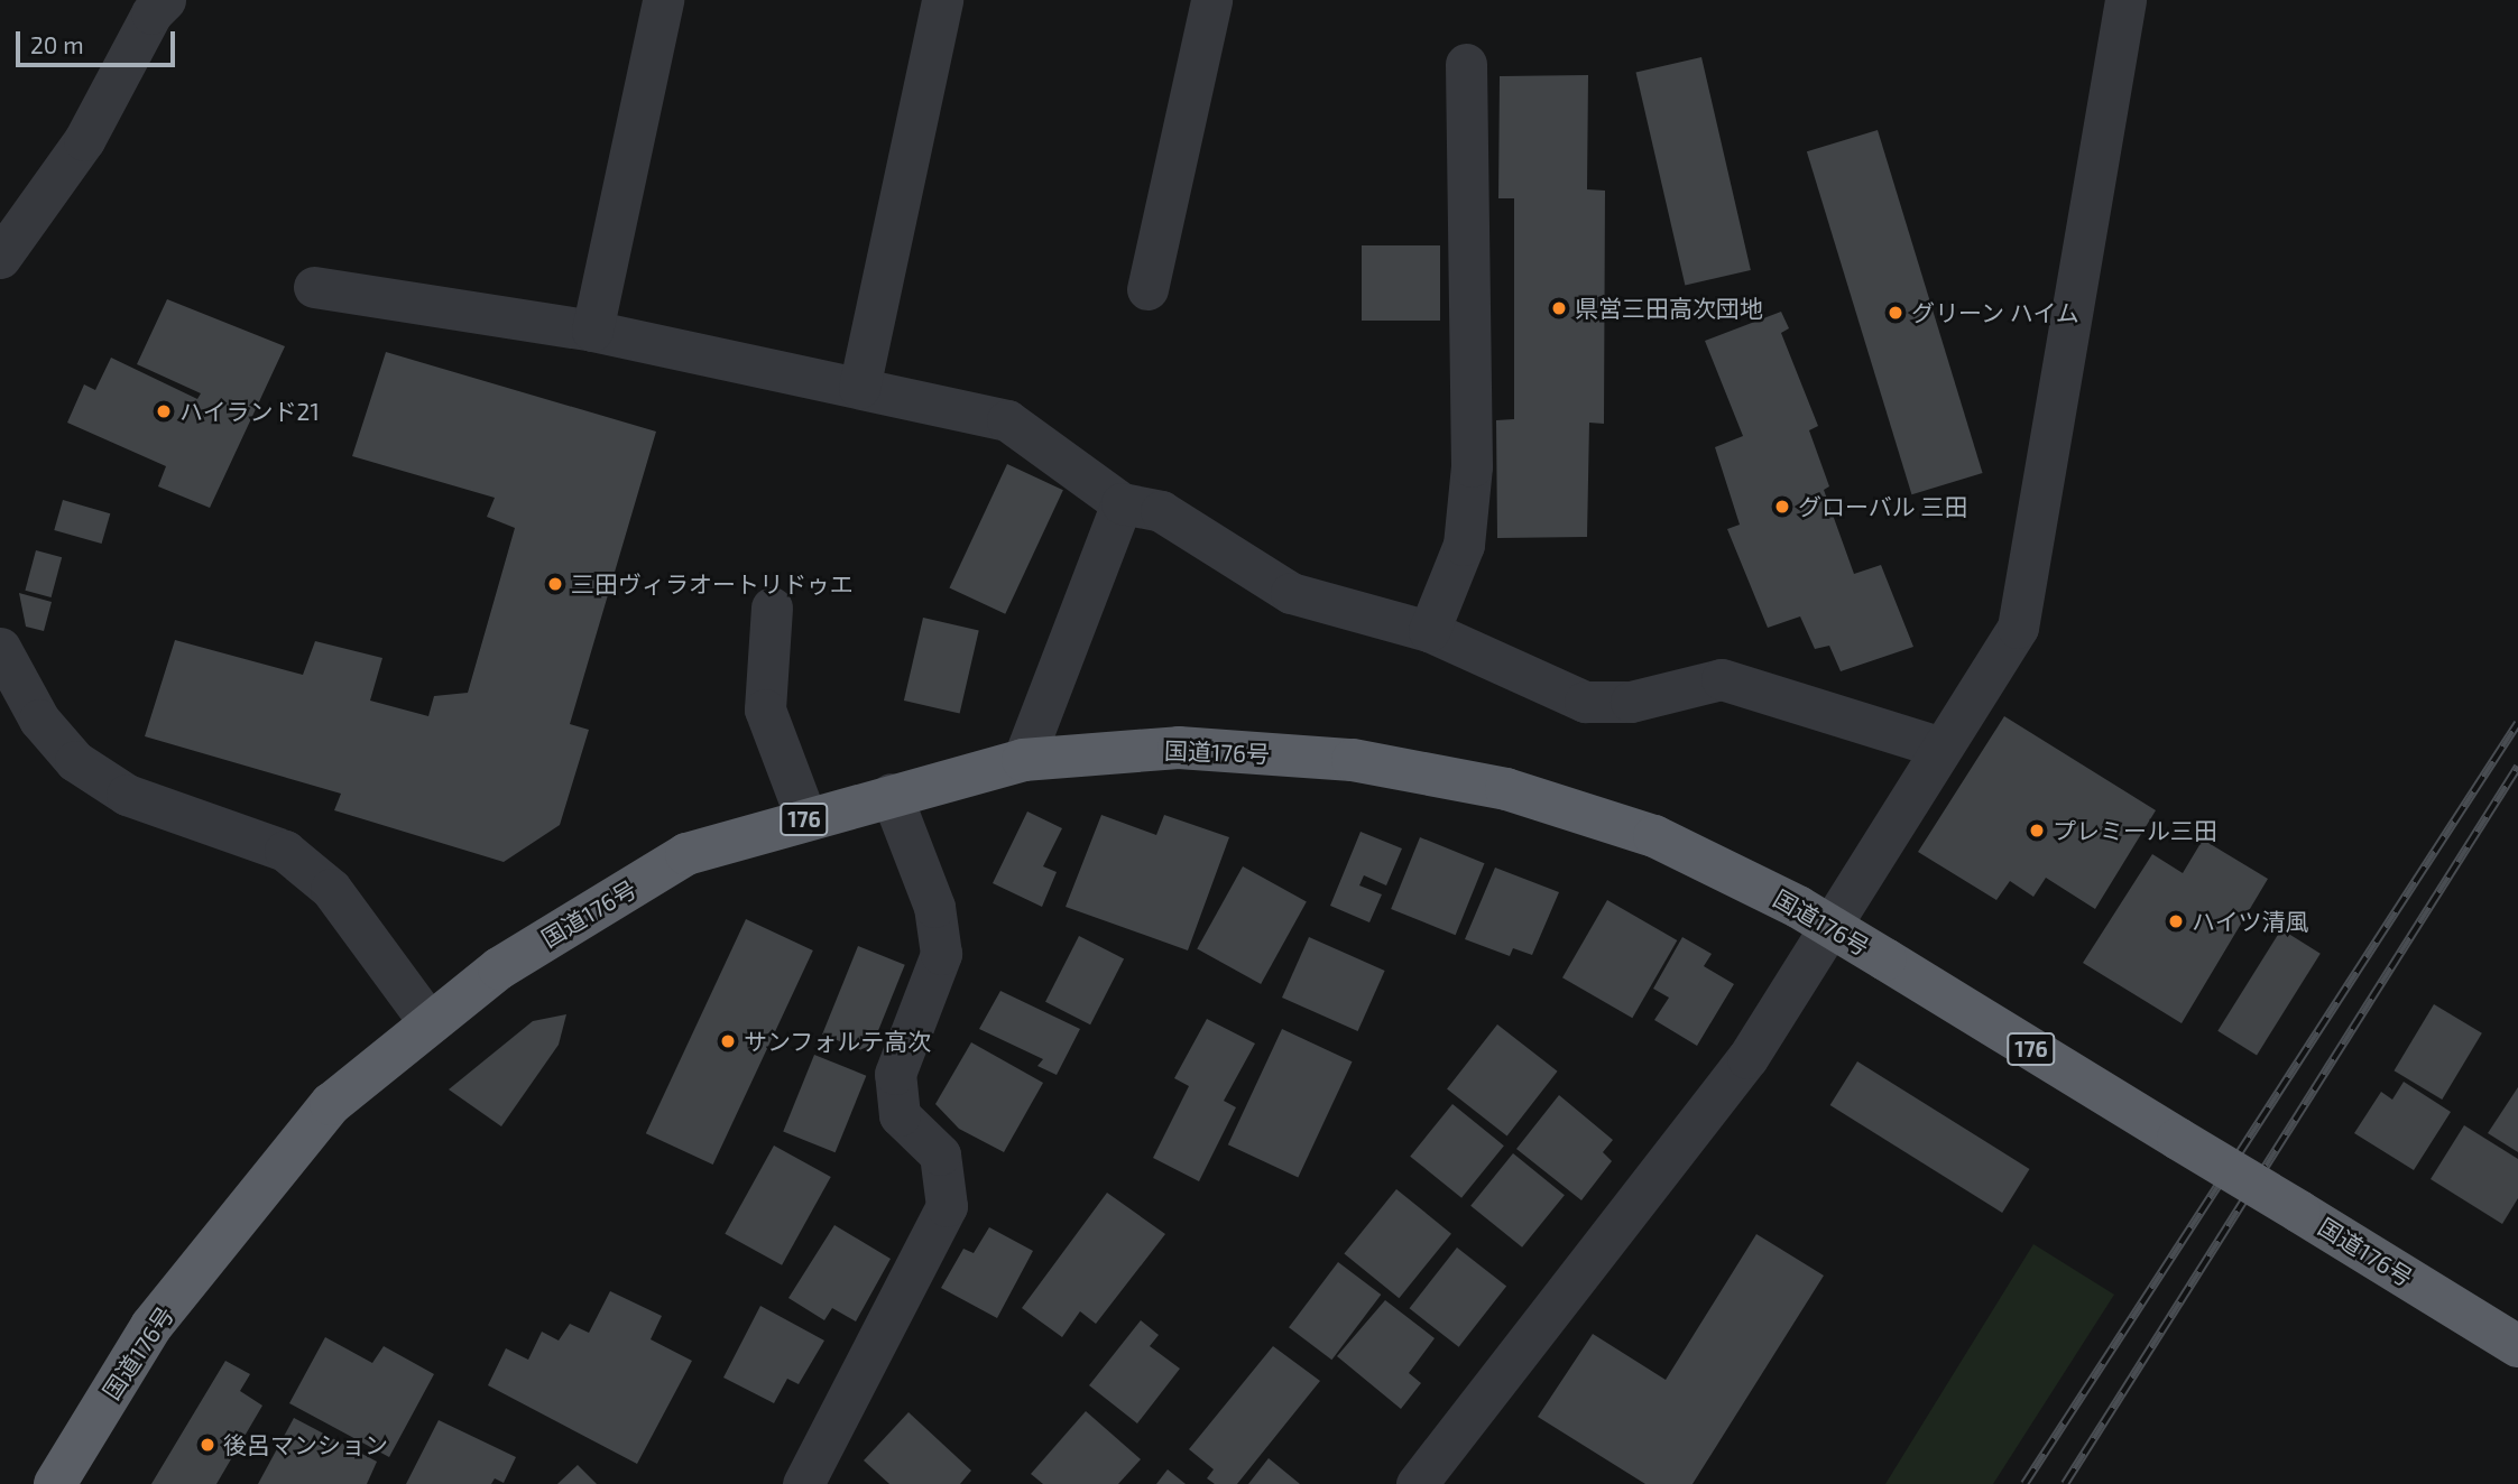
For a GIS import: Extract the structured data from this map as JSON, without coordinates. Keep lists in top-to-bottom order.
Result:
{
  "streets": {
    "highway": ["国道176号", "176"]
  },
  "places": [
    "県営三田高次団地",
    "グリーン ハイム",
    "ハイランド21",
    "グローバル 三田",
    "三田ヴィラオートリドゥエ",
    "プレミール三田",
    "ハイツ清風",
    "サンフォルテ高次",
    "後呂マンション"
  ],
  "scale_bar": "20 m"
}
